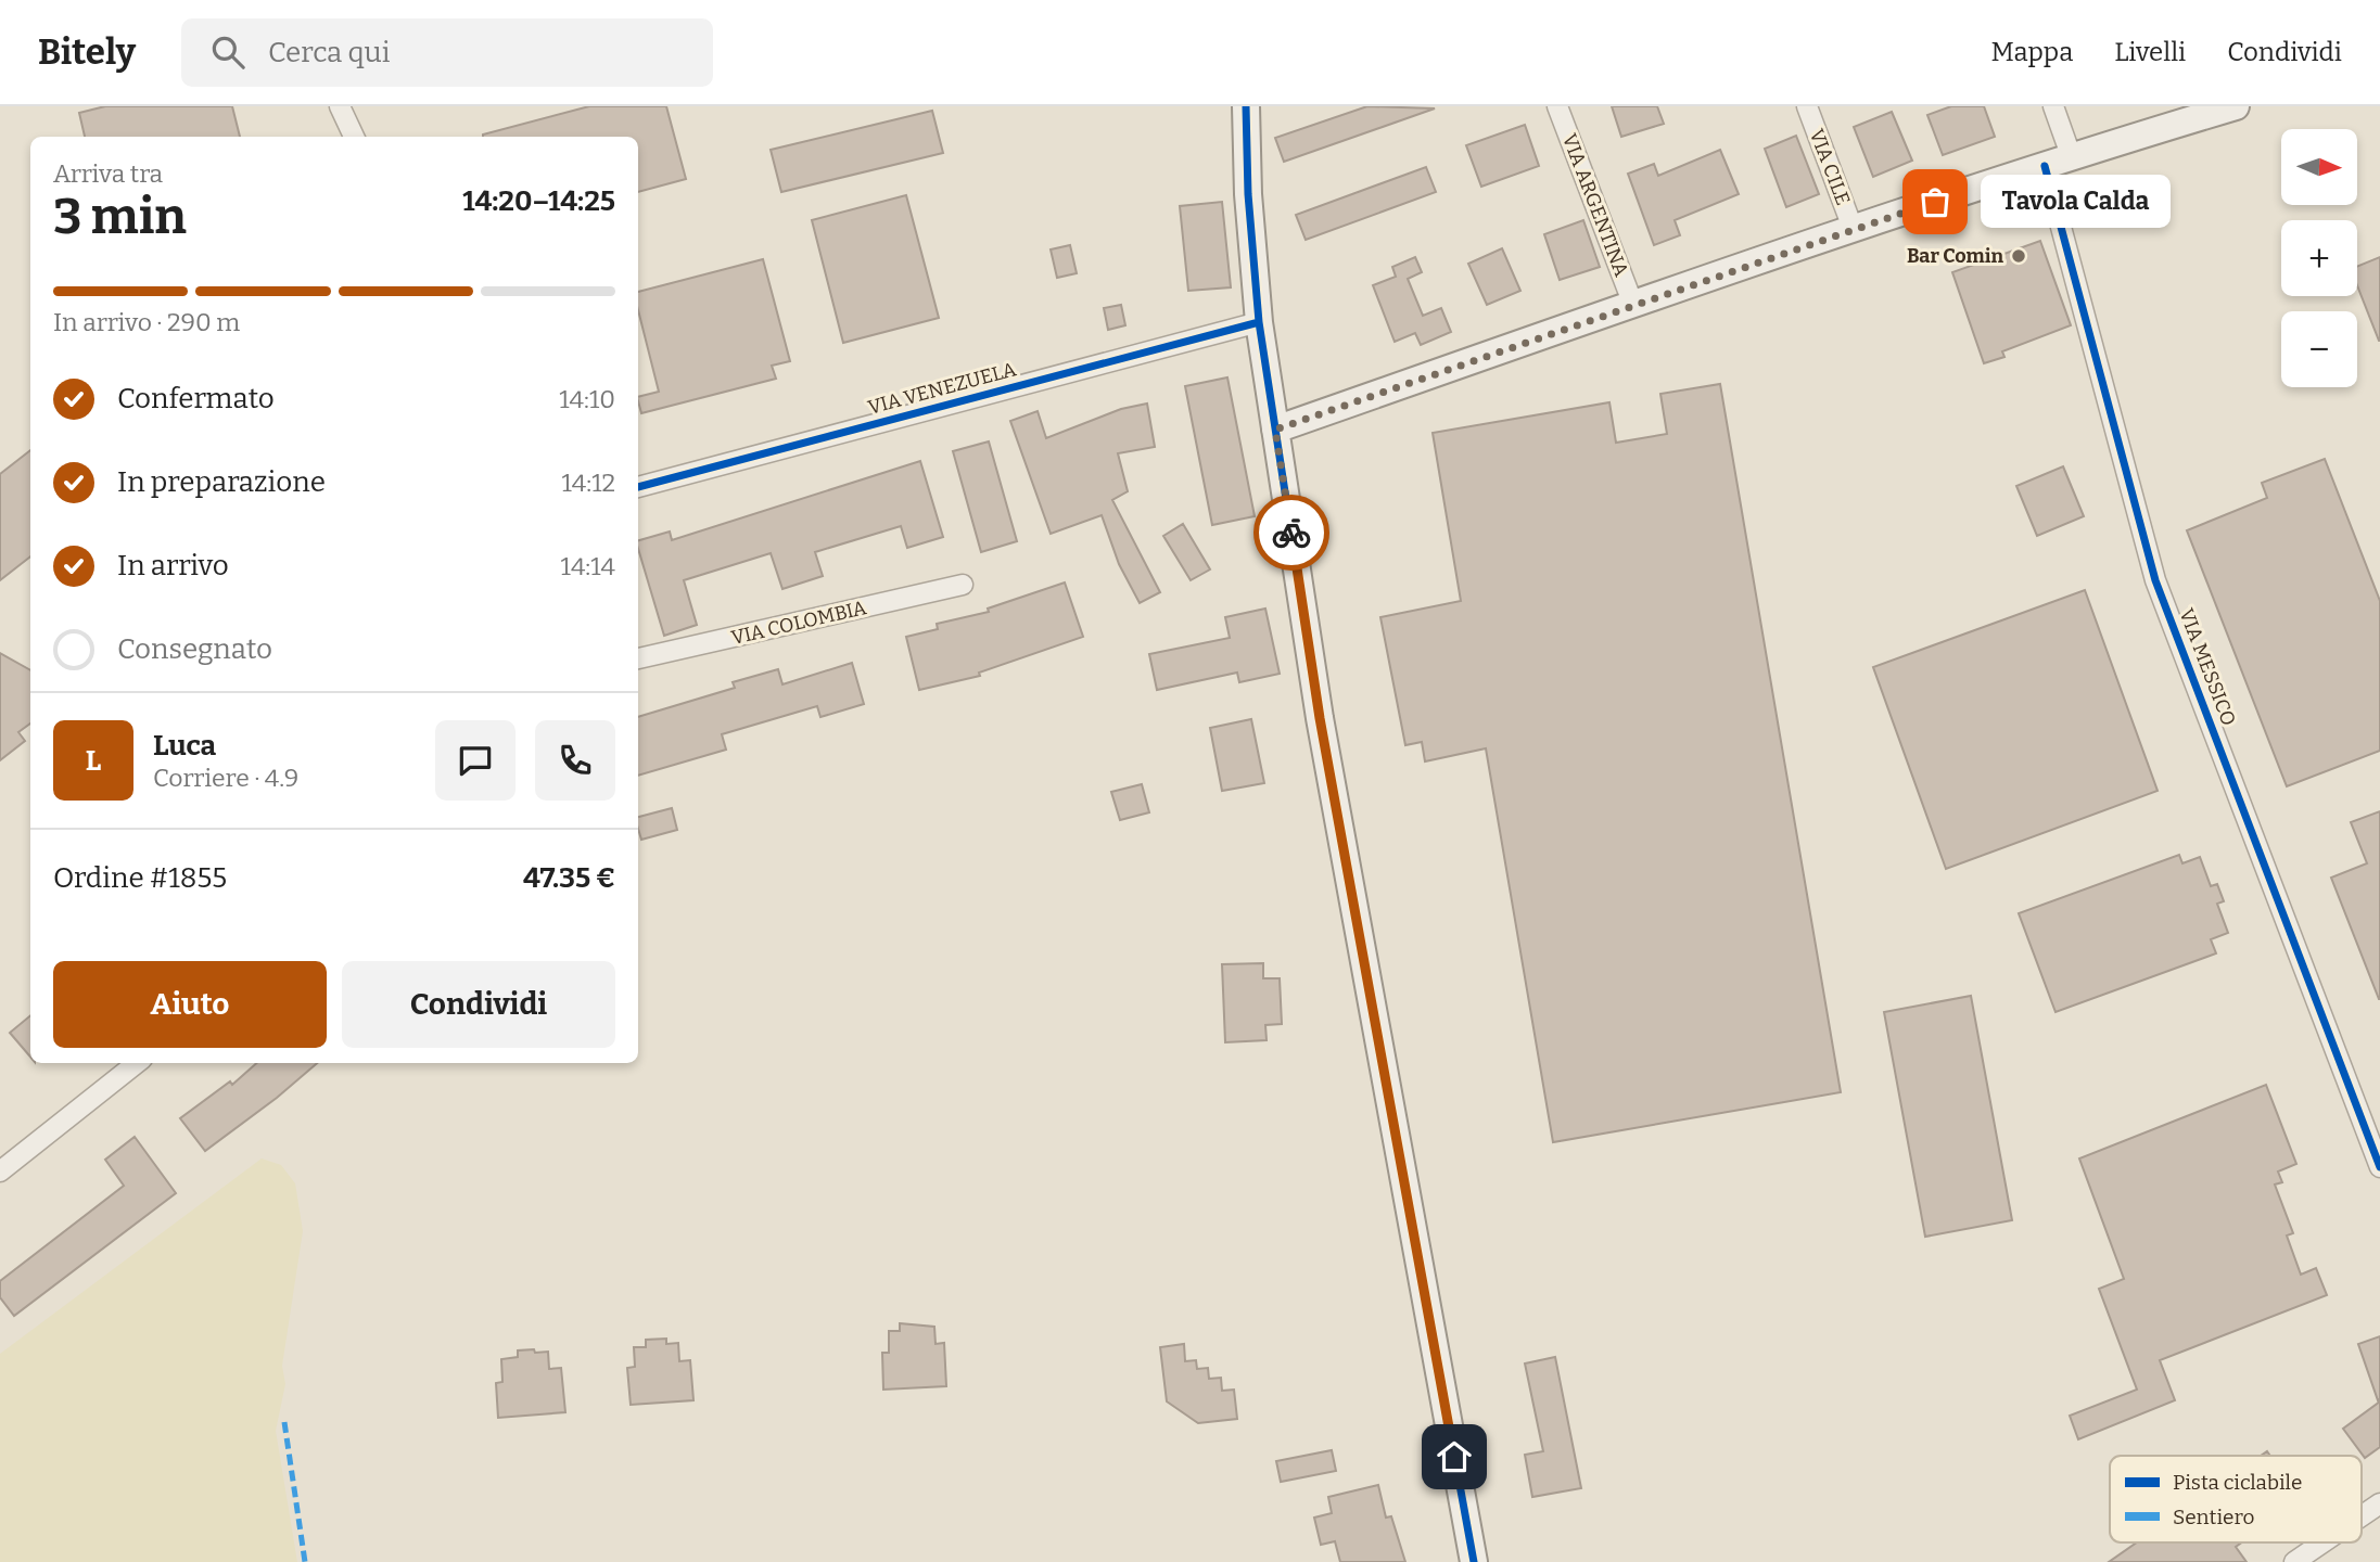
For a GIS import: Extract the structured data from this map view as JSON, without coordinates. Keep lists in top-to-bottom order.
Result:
{
  "streets": {
    "street": [
      "VIA CILE",
      "VIA ARGENTINA",
      "VIA VENEZUELA",
      "VIA COLOMBIA",
      "VIA MESSICO"
    ]
  },
  "places": ["Tavola Calda", "Bar Comin"],
  "legend": ["Pista ciclabile", "Sentiero"],
  "north": "right",
  "page": {
    "header": "Bitely",
    "search": "Cerca qui",
    "nav": ["Mappa", "Livelli", "Condividi"],
    "map_buttons": ["+", "−"],
    "heading": ["3 min", "Arriva tra", "14:20–14:25"],
    "panel": [
      "Luca",
      "Corriere · 4.9",
      "Ordine #1855",
      "47.35 €"
    ],
    "bubble": "Tavola Calda",
    "bar": "In arrivo · 290 m",
    "list": [
      ["Confermato", "14:10"],
      ["In preparazione", "14:12"],
      ["In arrivo", "14:14"],
      "Consegnato"
    ],
    "round": "L",
    "buttons": ["Aiuto", "Condividi"]
  }
}
